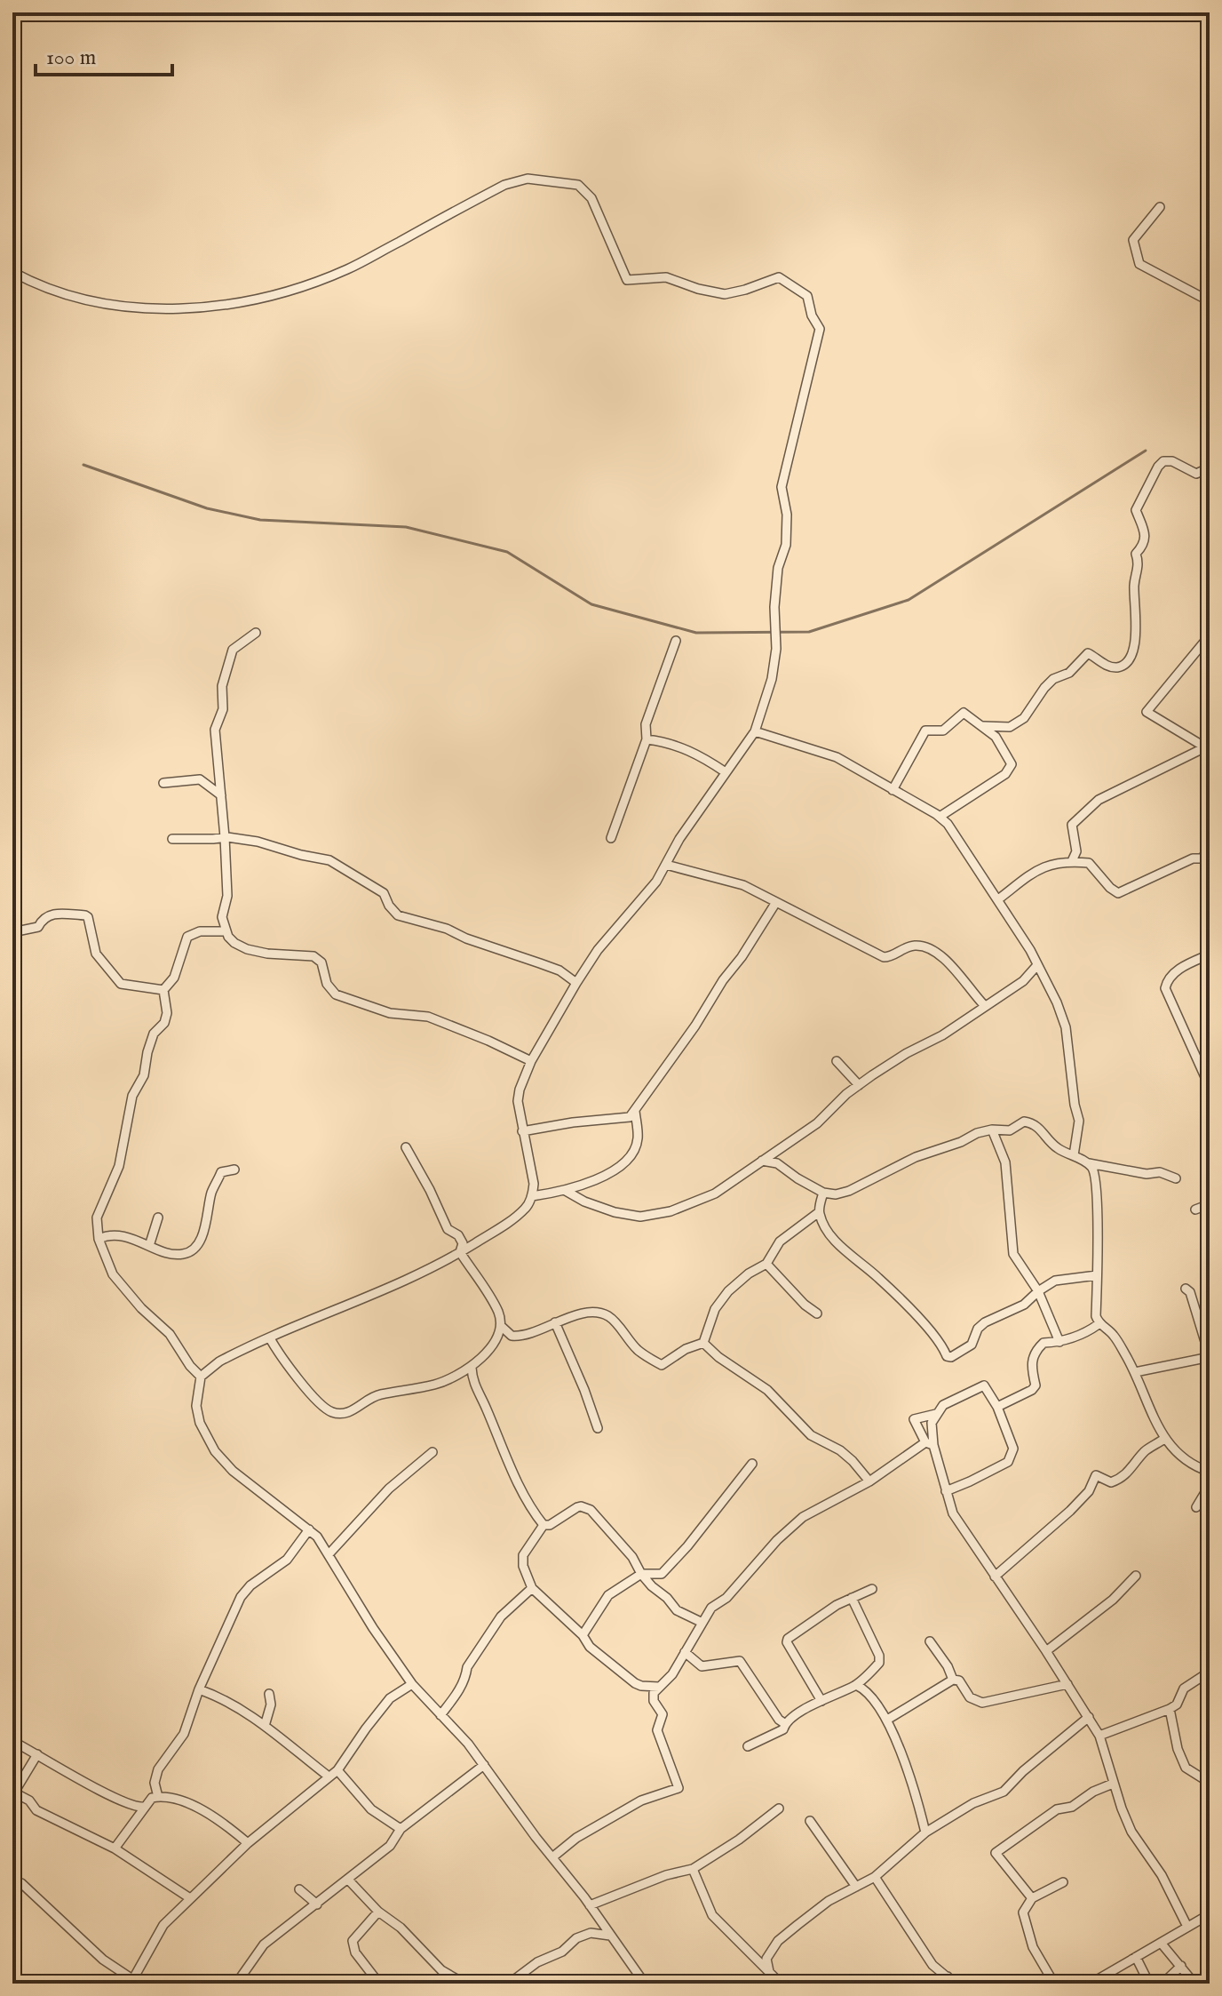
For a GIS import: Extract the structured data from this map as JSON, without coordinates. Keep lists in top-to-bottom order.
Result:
{
  "scale_bar": "100 m"
}
